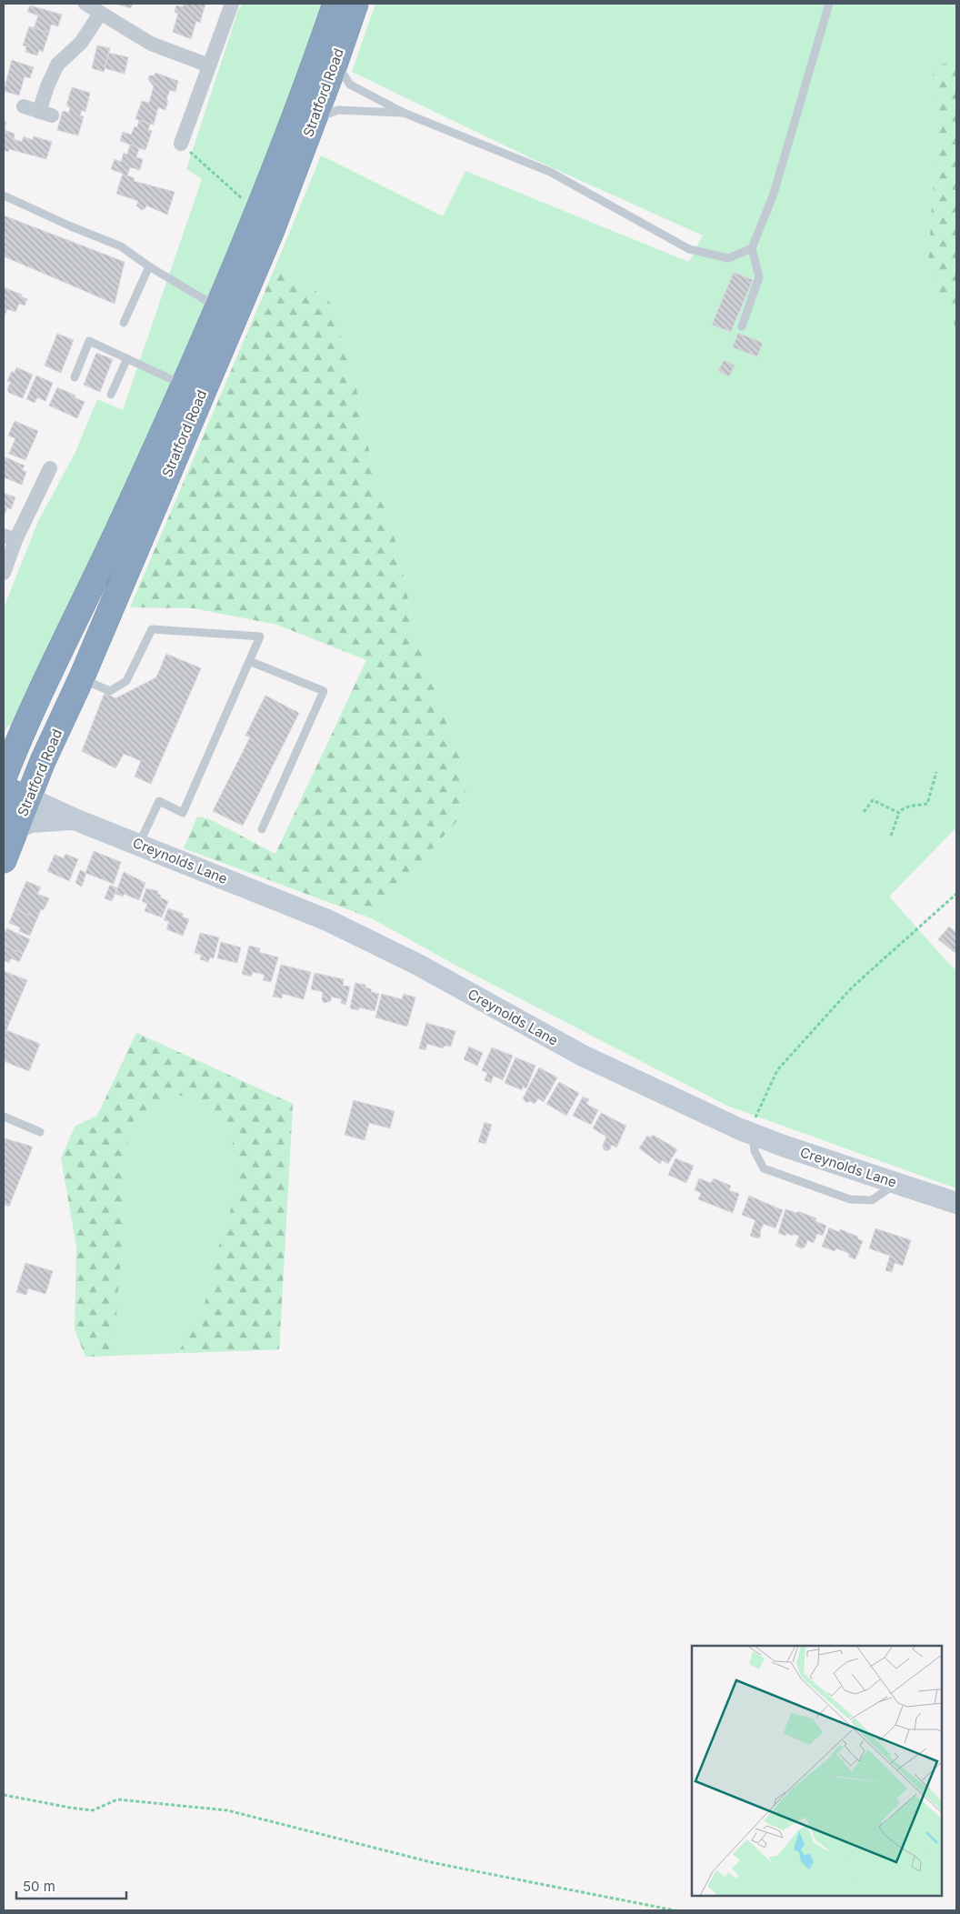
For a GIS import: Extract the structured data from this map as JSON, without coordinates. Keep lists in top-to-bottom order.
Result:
{
  "streets": {
    "highway": ["Stratford Road"],
    "street": ["Creynolds Lane"]
  },
  "crossings": [
    ["Stratford Road", "Creynolds Lane"]
  ],
  "scale_bar": "50 m"
}
